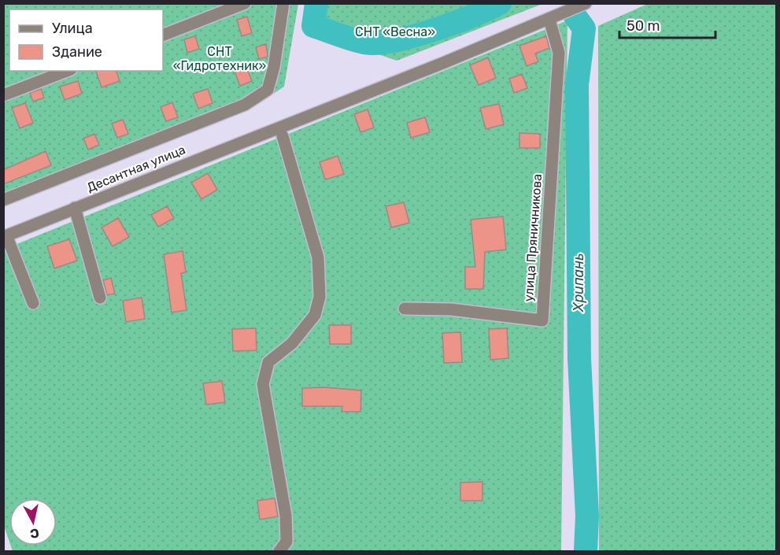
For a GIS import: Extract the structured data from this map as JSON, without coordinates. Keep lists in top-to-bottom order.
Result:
{
  "streets": {
    "street": ["Десантная улица", "улица Пряничникова"]
  },
  "crossings": [
    ["Десантная улица", "улица Пряничникова"]
  ],
  "water": ["Хрипань"],
  "parks": ["СНТ «Весна»", "СНТ «Гидротехник»"],
  "legend": ["Улица", "Здание"],
  "scale_bar": "50 m",
  "north": "bottom"
}
